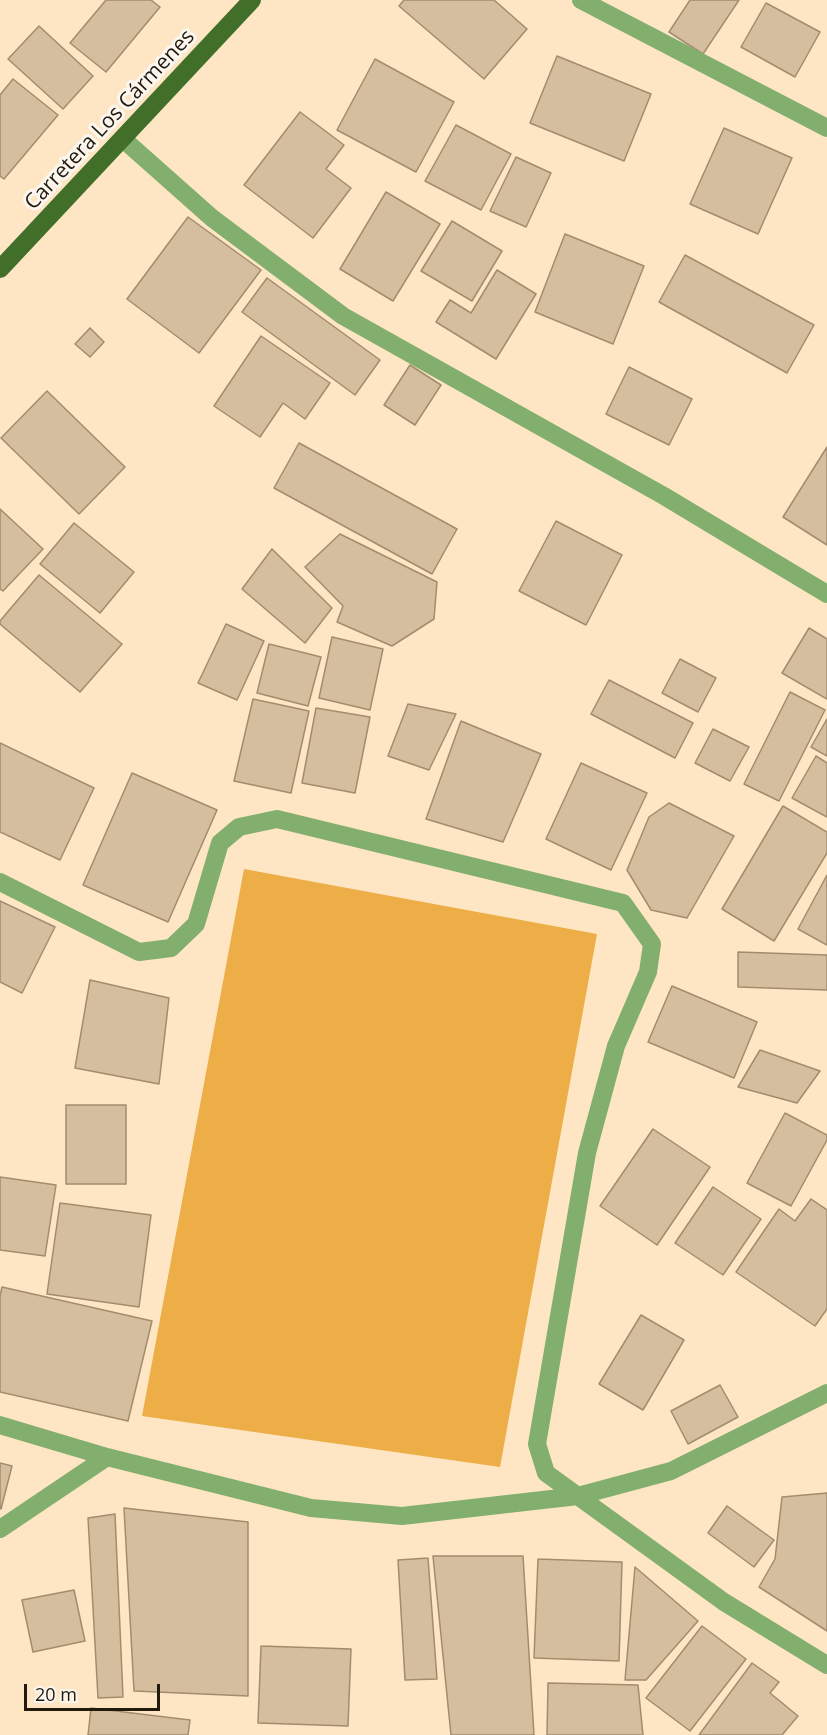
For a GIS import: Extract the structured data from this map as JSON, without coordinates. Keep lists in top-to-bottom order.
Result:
{
  "streets": {
    "main road": ["Carretera Los Cármenes"]
  },
  "scale_bar": "20 m"
}
